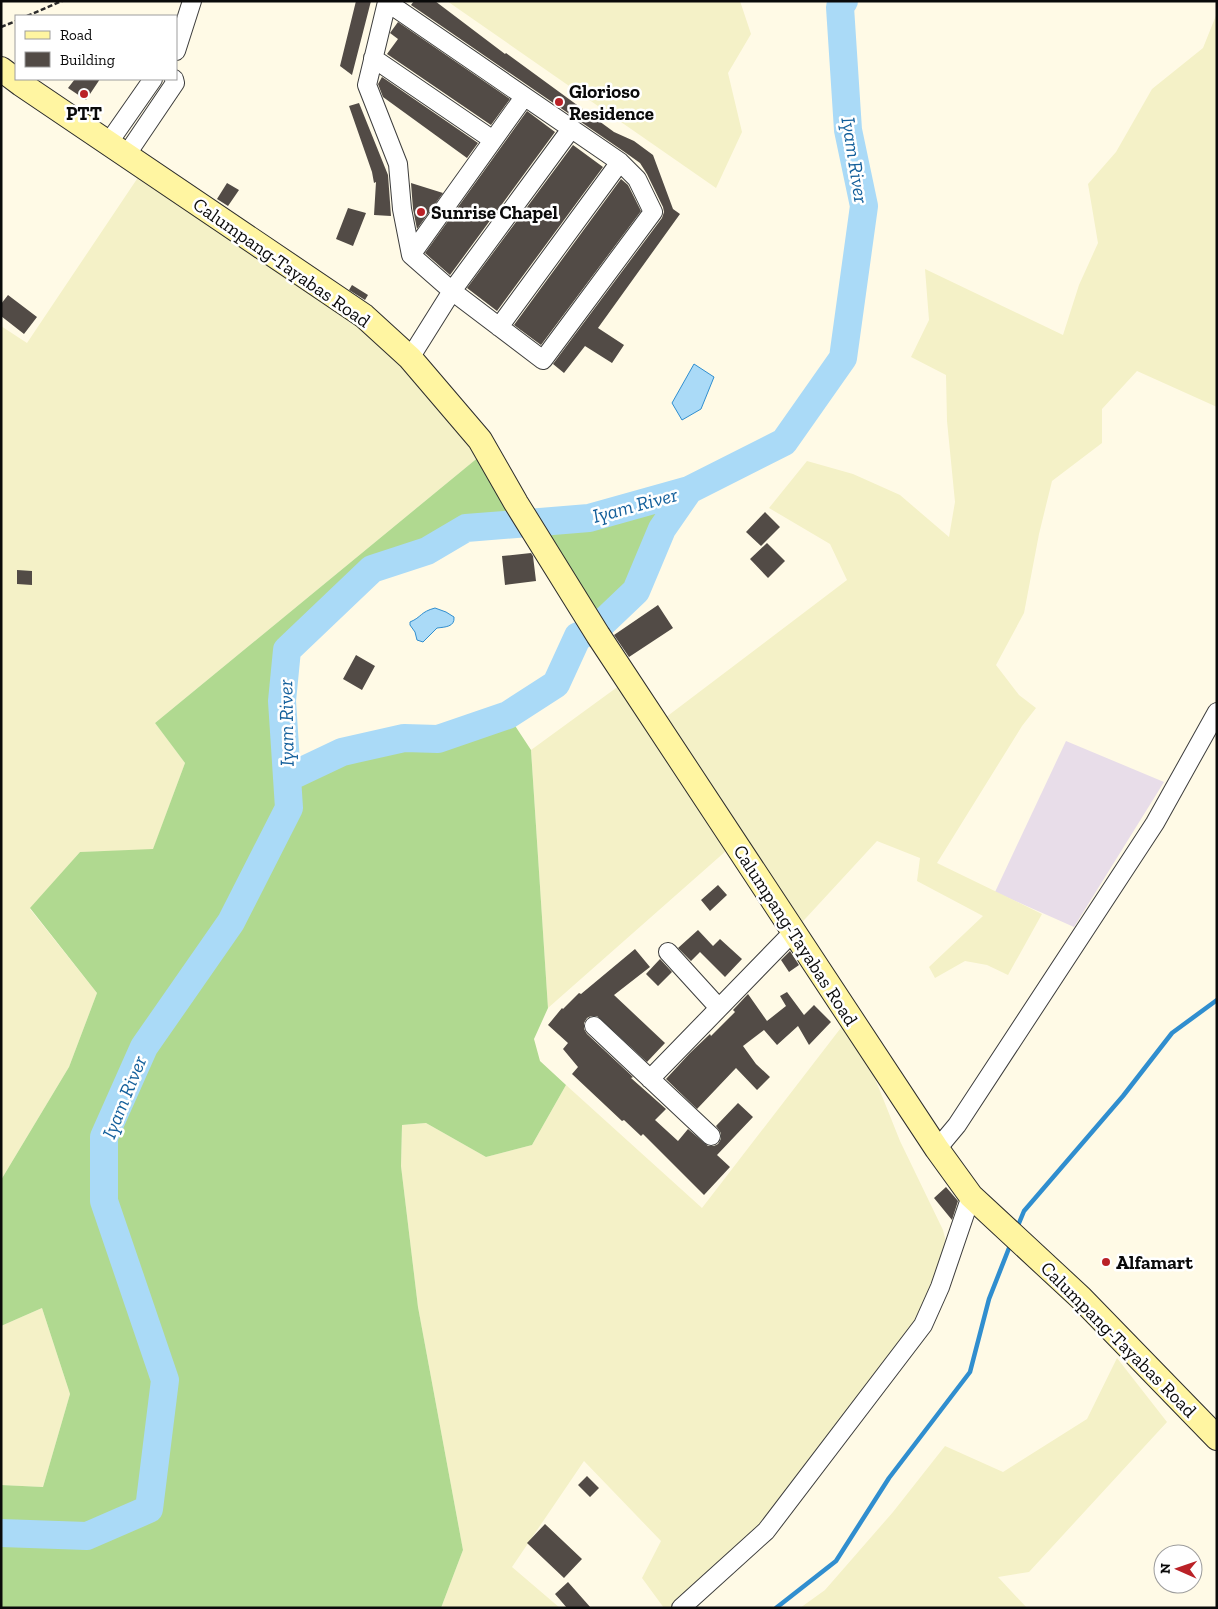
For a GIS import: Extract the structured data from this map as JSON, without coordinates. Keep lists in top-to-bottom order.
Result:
{
  "streets": {
    "main road": ["Calumpang-Tayabas Road"]
  },
  "water": ["Iyam River"],
  "places": [
    "PTT",
    "Glorioso Residence",
    "Sunrise Chapel",
    "Alfamart"
  ],
  "legend": ["Road", "Building"],
  "north": "left"
}
